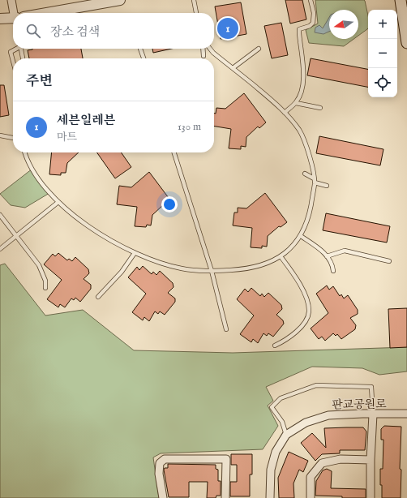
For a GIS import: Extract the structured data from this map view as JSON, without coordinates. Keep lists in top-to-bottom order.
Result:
{
  "streets": {
    "street": ["판교공원로"]
  },
  "north": "left",
  "page": {
    "map_buttons": ["+", "−"],
    "search": "장소 검색",
    "pins": "1",
    "heading": "주변",
    "list": [
      {
        "mark": "1",
        "name": "세븐일레븐",
        "note": "마트",
        "value": "130 m"
      }
    ]
  }
}
